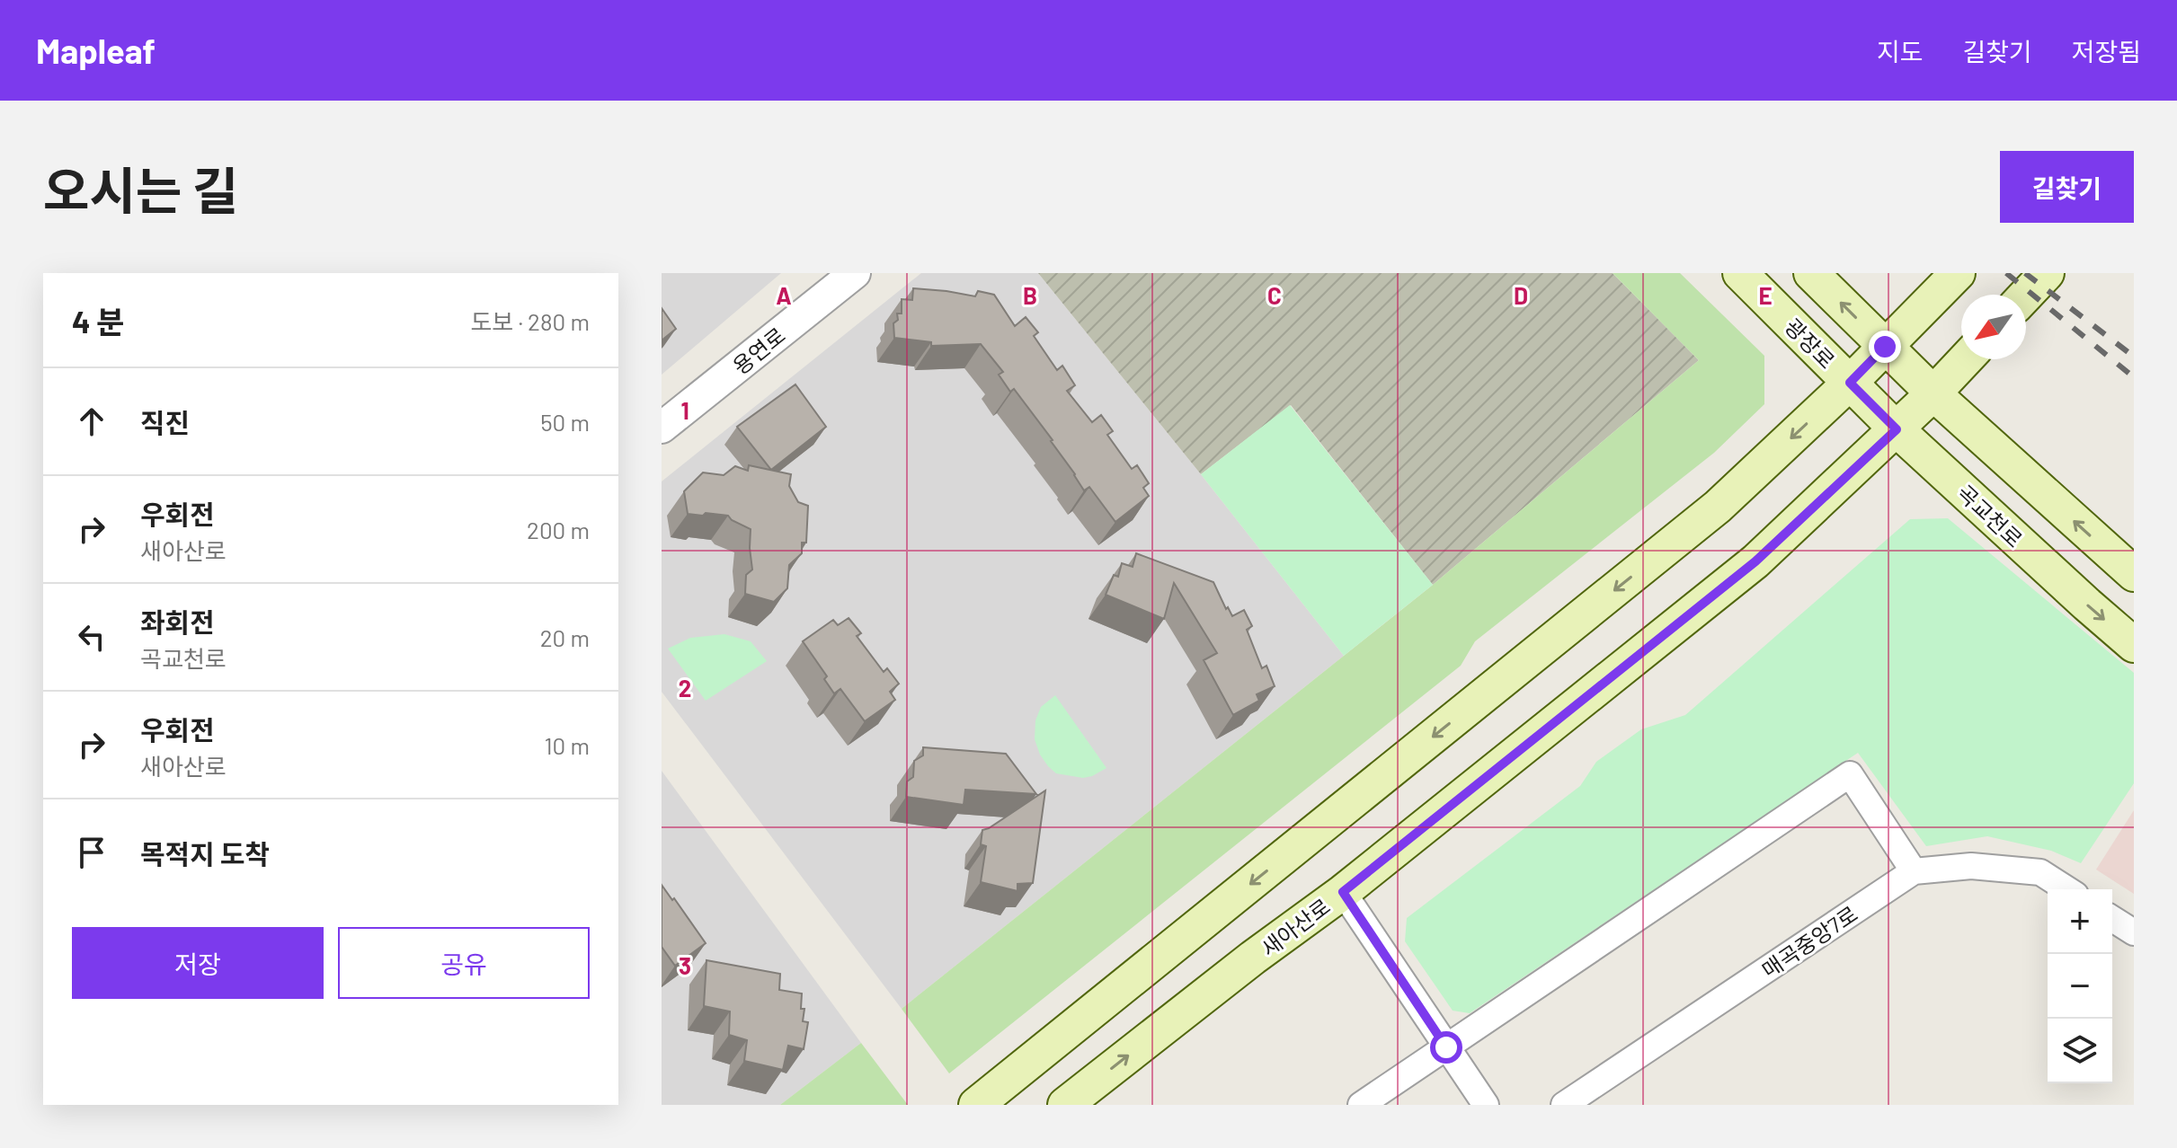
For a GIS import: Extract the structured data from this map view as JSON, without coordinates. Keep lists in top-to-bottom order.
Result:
{
  "streets": {
    "main road": ["광장로", "곡교천로", "새아산로"],
    "street": ["용연로", "매곡중앙7로"]
  },
  "crossings": [
    ["광장로", "곡교천로"],
    ["곡교천로", "새아산로"]
  ],
  "north": "bottom left",
  "page": {
    "header": "Mapleaf",
    "nav": ["지도", "길찾기", "저장됨"],
    "title": "오시는 길",
    "buttons": [
      "길찾기",
      ["저장", "공유"]
    ],
    "heading": ["4 분", "도보 · 280 m"],
    "list": [
      ["직진", "50 m"],
      ["우회전", "새아산로", "200 m"],
      ["좌회전", "곡교천로", "20 m"],
      ["우회전", "새아산로", "10 m"],
      "목적지 도착"
    ],
    "map_buttons": ["+", "−"]
  },
  "grid": {
    "columns": [
      "A",
      "B",
      "C",
      "D",
      "E"
    ],
    "rows": ["1", "2", "3"]
  }
}
